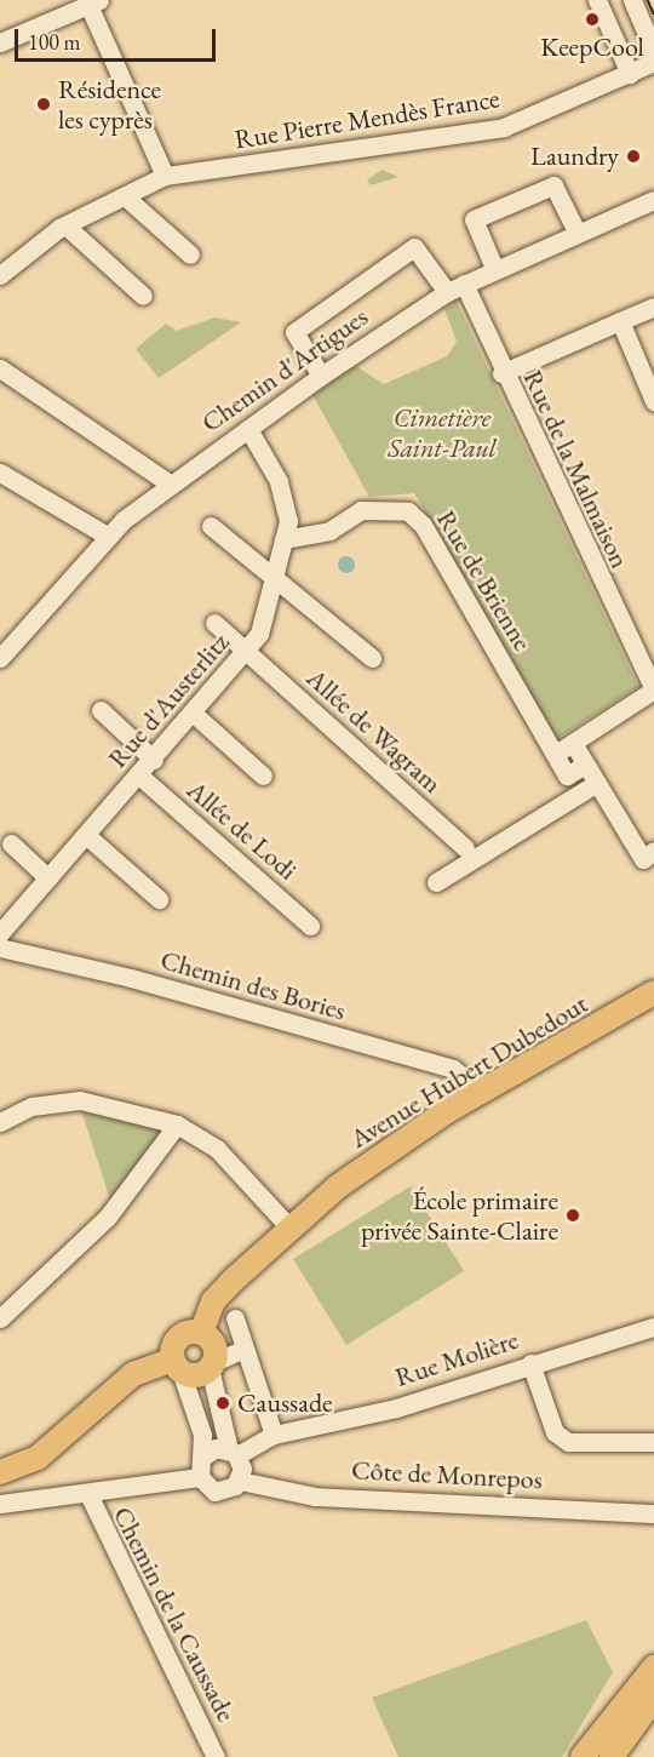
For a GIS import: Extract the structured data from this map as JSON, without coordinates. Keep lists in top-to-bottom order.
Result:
{
  "streets": {
    "main road": ["Avenue Hubert Dubedout"],
    "street": [
      "Rue Pierre Mendès France",
      "Chemin d'Artigues",
      "Rue de la Malmaison",
      "Rue de Brienne",
      "Rue d'Austerlitz",
      "Allée de Wagram",
      "Allée de Lodi",
      "Chemin des Bories",
      "Rue Molière",
      "Côte de Monrepos",
      "Chemin de la Caussade"
    ]
  },
  "crossings": [
    ["Chemin d'Artigues", "Rue de la Malmaison"],
    ["Chemin d'Artigues", "Rue d'Austerlitz"],
    ["Rue de la Malmaison", "Rue de Brienne"],
    ["Rue de Brienne", "Rue d'Austerlitz"],
    ["Rue d'Austerlitz", "Allée de Wagram"],
    ["Rue d'Austerlitz", "Allée de Lodi"],
    ["Chemin des Bories", "Avenue Hubert Dubedout"]
  ],
  "parks": ["Cimetière Saint-Paul"],
  "places": [
    "KeepCool",
    "Résidence les cyprès",
    "Laundry",
    "École primaire privée Sainte-Claire",
    "Caussade"
  ],
  "scale_bar": "100 m"
}
